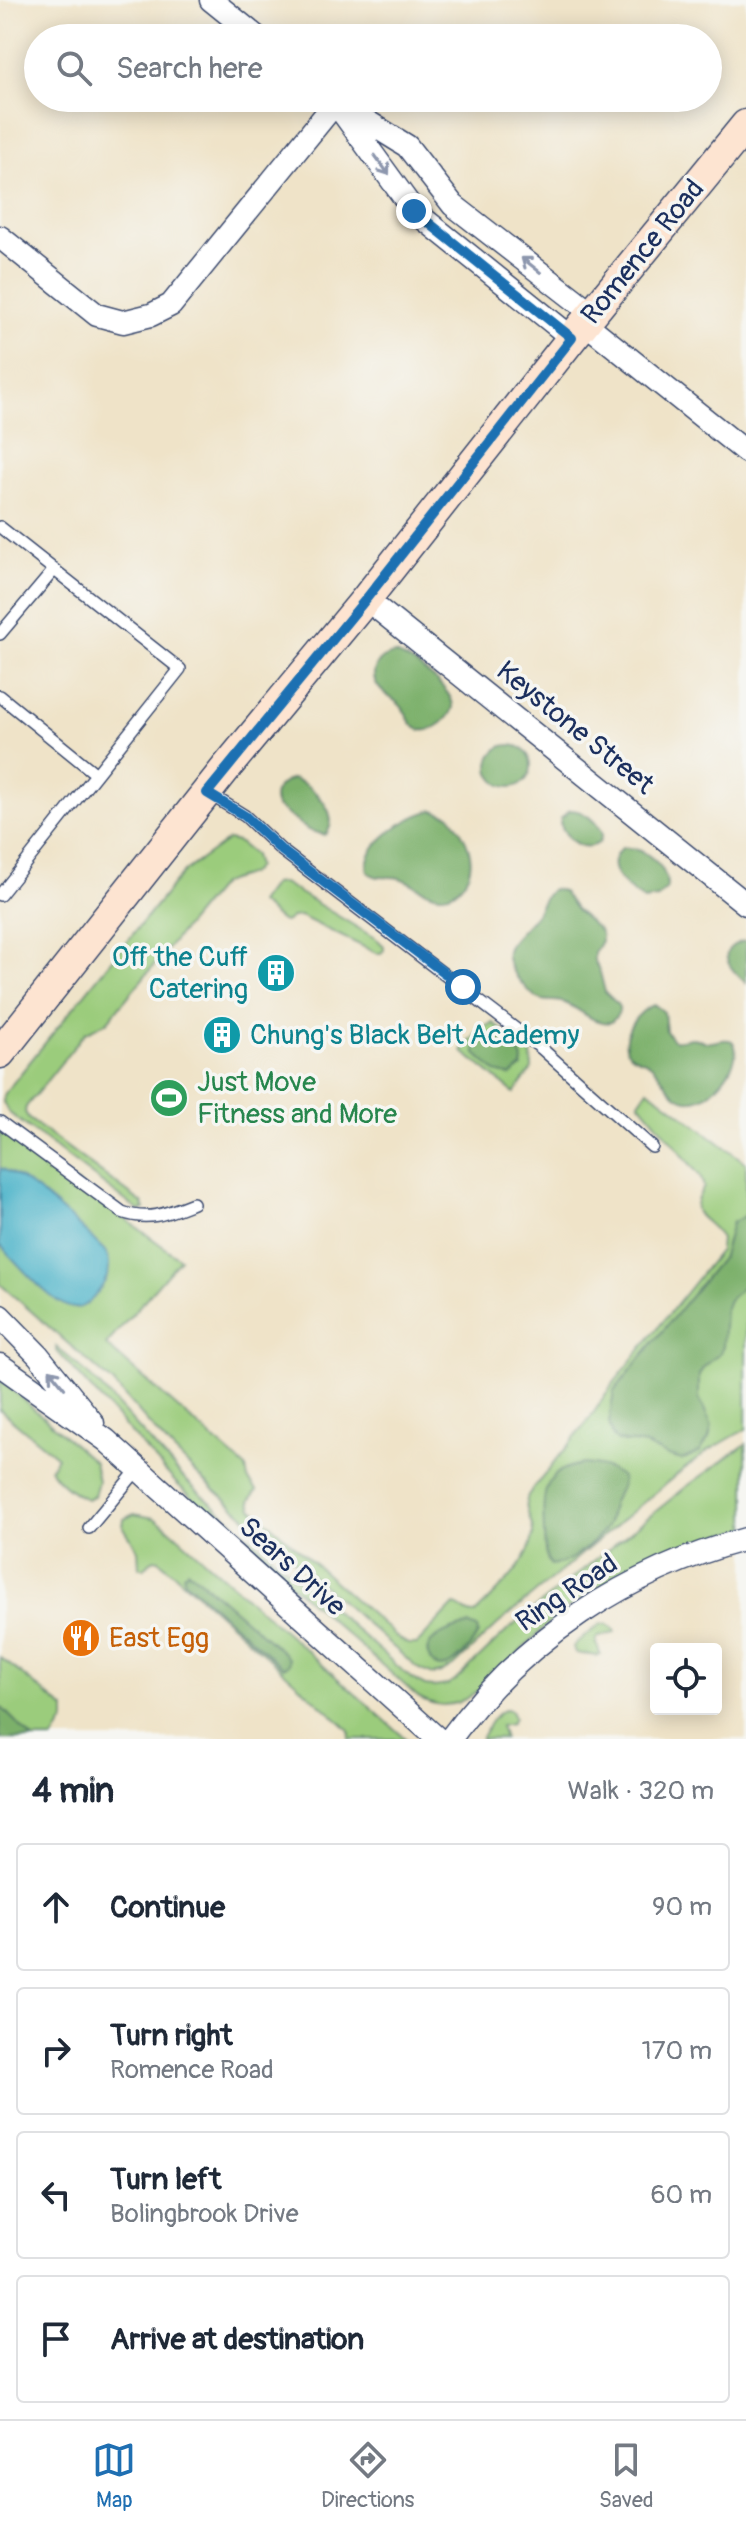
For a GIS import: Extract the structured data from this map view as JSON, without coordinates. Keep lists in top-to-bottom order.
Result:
{
  "streets": {
    "street": [
      "Romence Road",
      "Keystone Street",
      "Sears Drive",
      "Ring Road"
    ]
  },
  "crossings": [
    ["Romence Road", "Keystone Street"]
  ],
  "places": {
    "building": ["Off the Cuff Catering", "Chung's Black Belt Academy"],
    "sports": ["Just Move Fitness and More"],
    "restaurant": ["East Egg"]
  },
  "page": {
    "search": "Search here",
    "heading": ["4 min", "Walk · 320 m"],
    "list": [
      ["Continue", "90 m"],
      ["Turn right", "Romence Road", "170 m"],
      ["Turn left", "Bolingbrook Drive", "60 m"],
      "Arrive at destination"
    ],
    "nav": ["Map", "Directions", "Saved"]
  }
}
